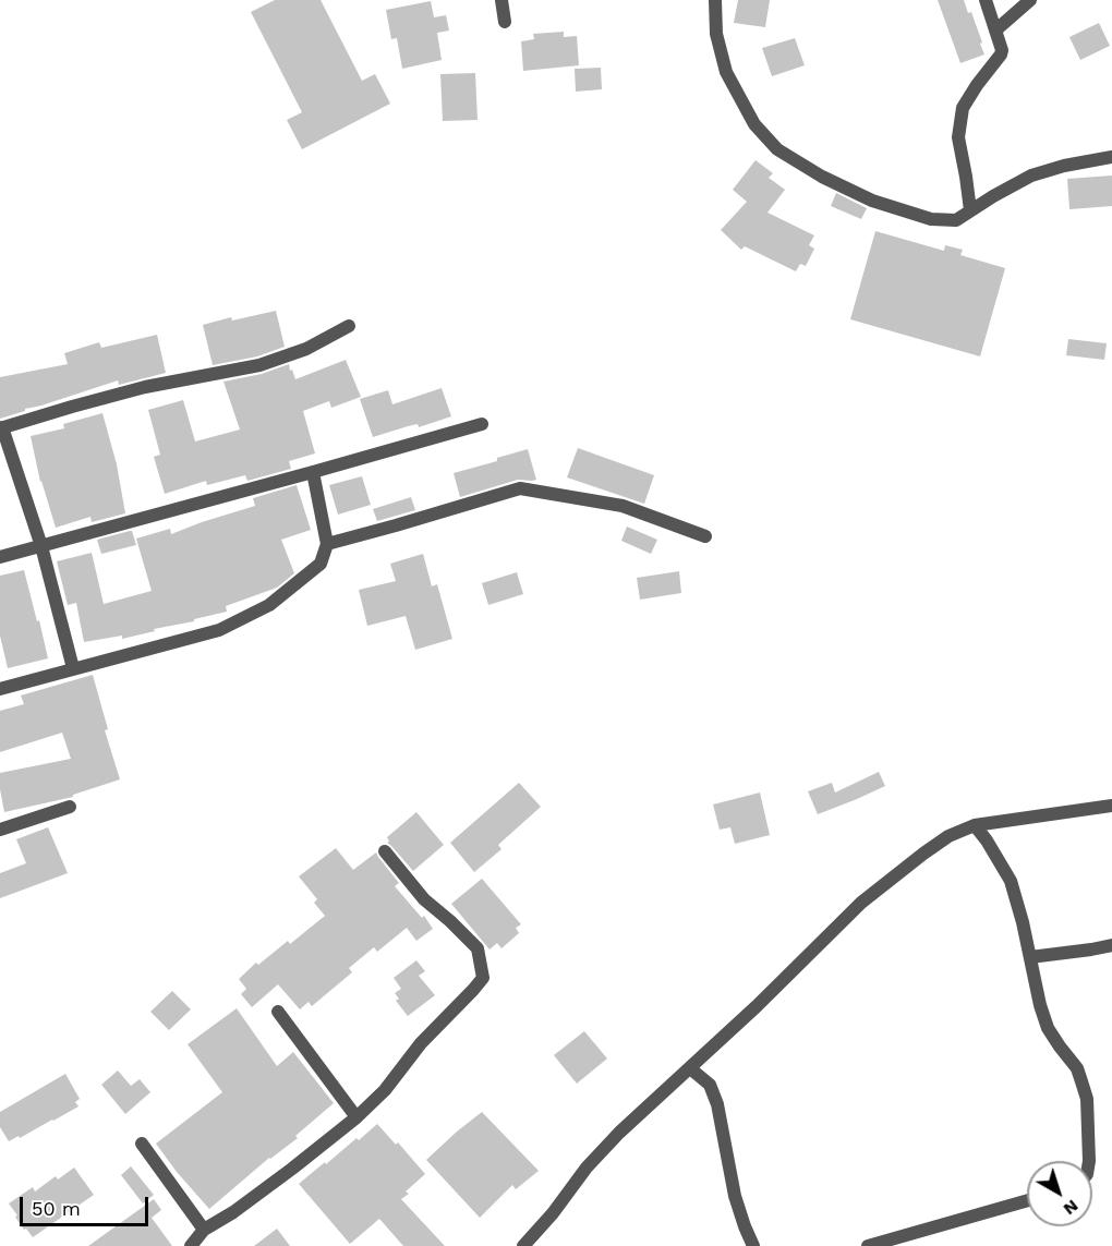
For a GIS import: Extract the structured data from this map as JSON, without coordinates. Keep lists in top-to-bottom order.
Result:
{
  "scale_bar": "50 m",
  "north": "bottom right"
}
